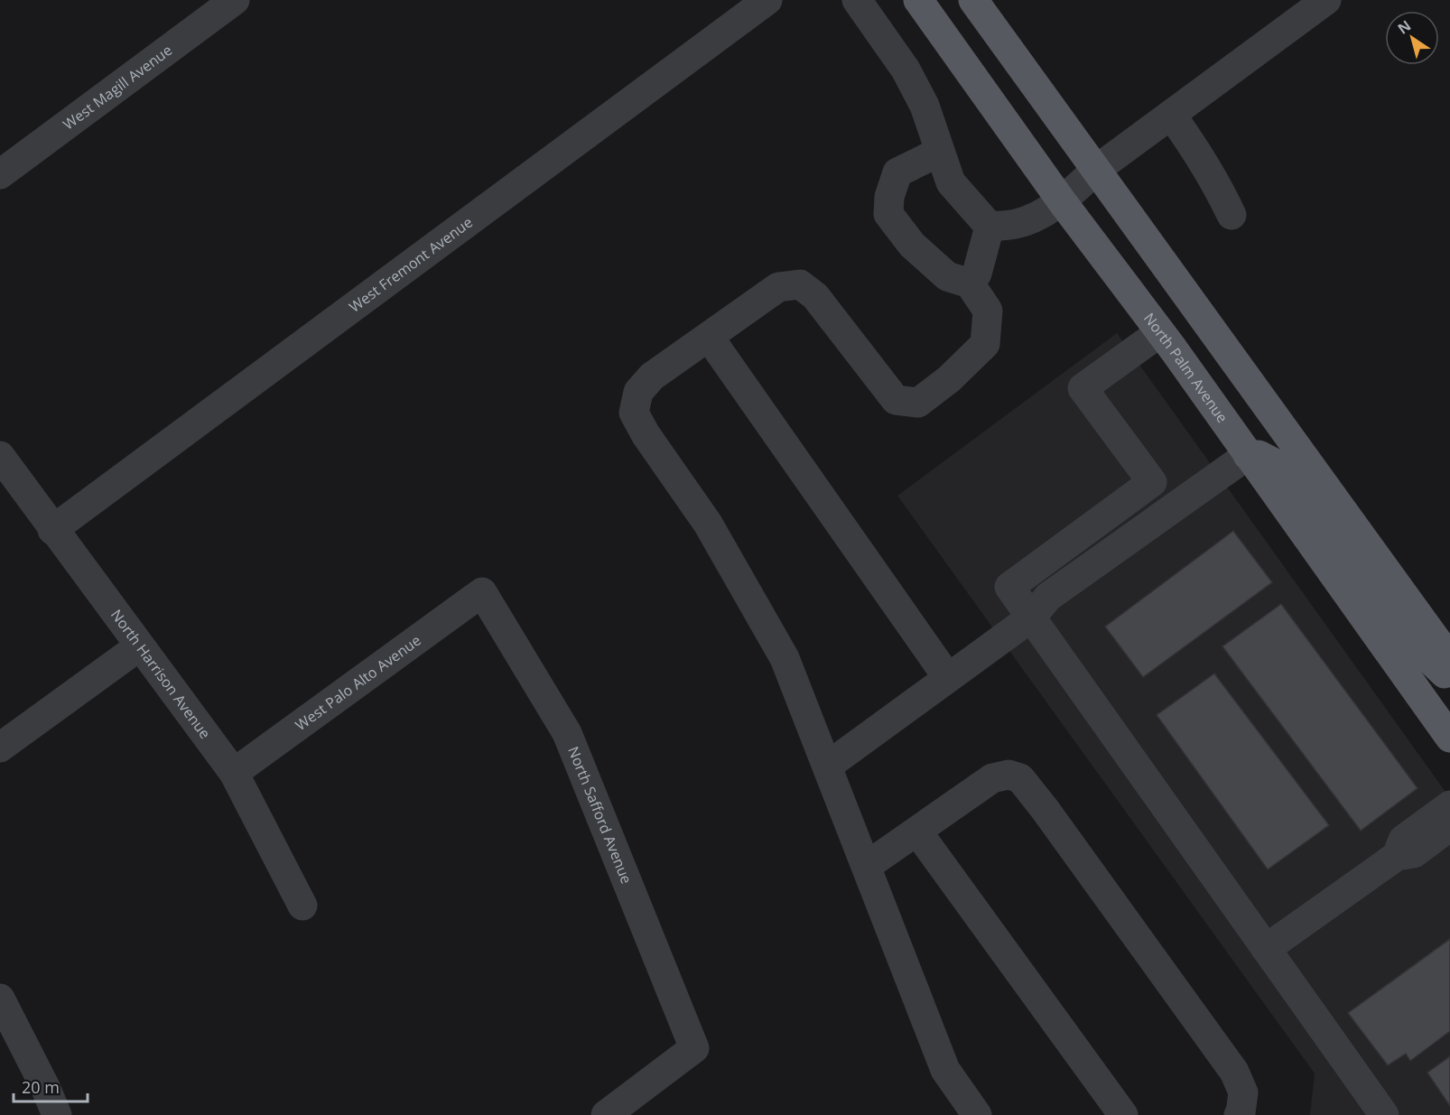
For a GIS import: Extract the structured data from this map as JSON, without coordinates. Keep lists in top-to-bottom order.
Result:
{
  "streets": {
    "main road": ["North Palm Avenue"],
    "street": [
      "West Magill Avenue",
      "West Fremont Avenue",
      "North Harrison Avenue",
      "West Palo Alto Avenue",
      "North Safford Avenue"
    ]
  },
  "crossings": [
    ["West Fremont Avenue", "North Harrison Avenue"],
    ["North Harrison Avenue", "West Palo Alto Avenue"],
    ["West Palo Alto Avenue", "North Safford Avenue"]
  ],
  "scale_bar": "20 m",
  "north": "top left"
}
